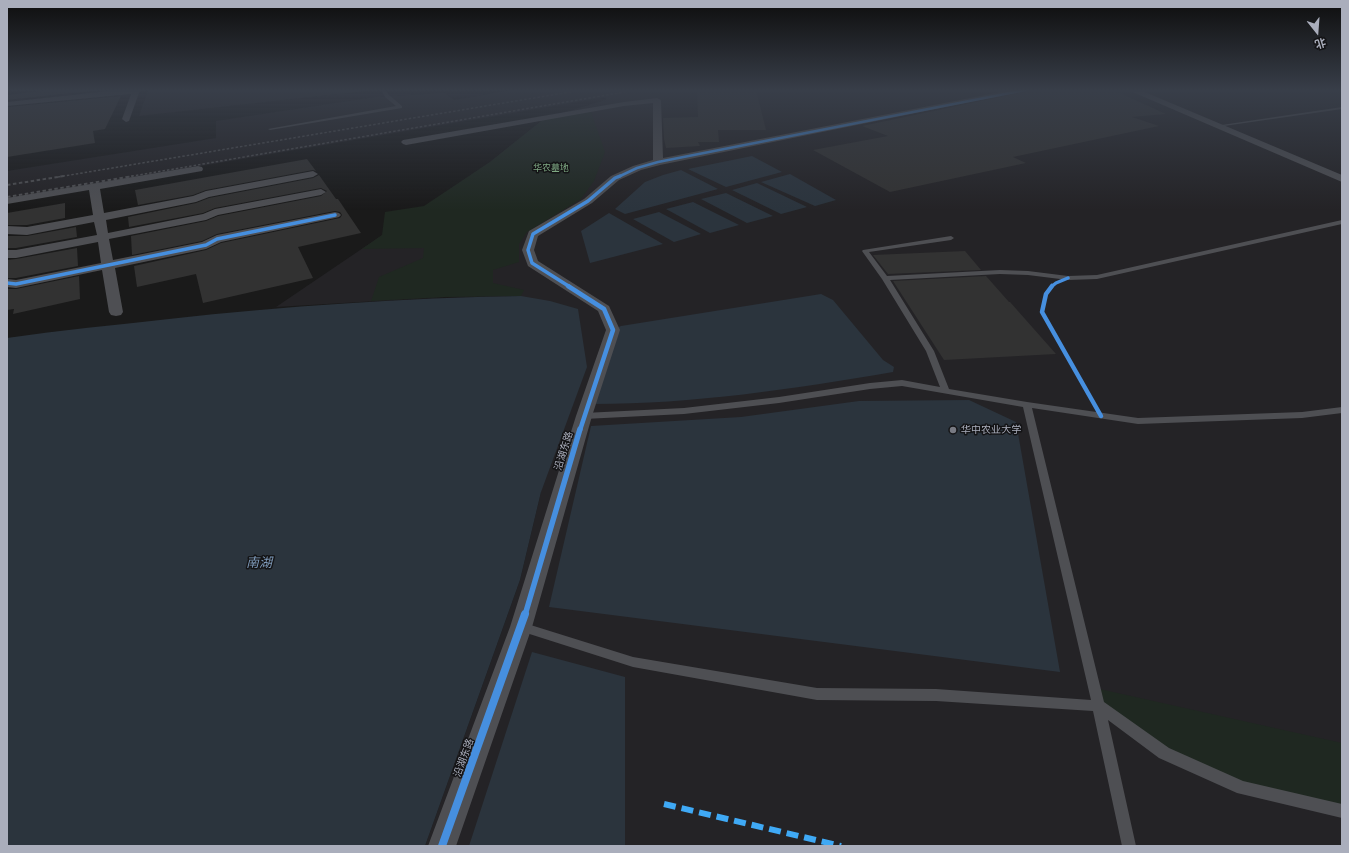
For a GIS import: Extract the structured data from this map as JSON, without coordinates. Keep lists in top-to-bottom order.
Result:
{
  "streets": {
    "street": ["沿湖东路"]
  },
  "water": ["南湖"],
  "parks": ["华农墓地"],
  "places": ["华中农业大学"],
  "north": "bottom"
}
